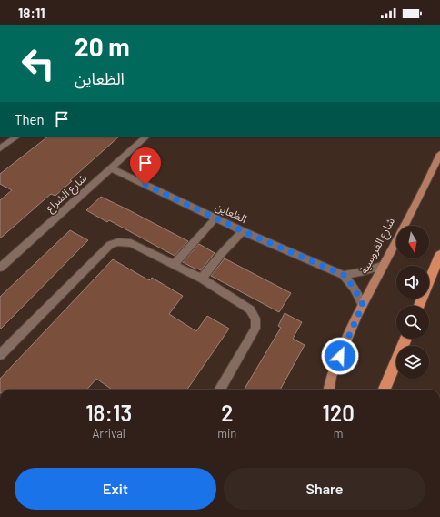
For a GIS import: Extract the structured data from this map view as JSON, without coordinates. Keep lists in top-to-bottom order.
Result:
{
  "streets": {
    "main road": ["شارع الفروسية"],
    "street": ["شارع الشراع", "الظعاين"]
  },
  "crossings": [
    ["شارع الشراع", "الظعاين"],
    ["الظعاين", "شارع الفروسية"]
  ],
  "north": "bottom",
  "page": {
    "status": "18:11",
    "turn": ["20 m", "الظعاين"],
    "then": "Then",
    "eta": [
      "18:13",
      "Arrival",
      "2",
      "min",
      "120",
      "m"
    ],
    "buttons": ["Exit", "Share"]
  }
}
